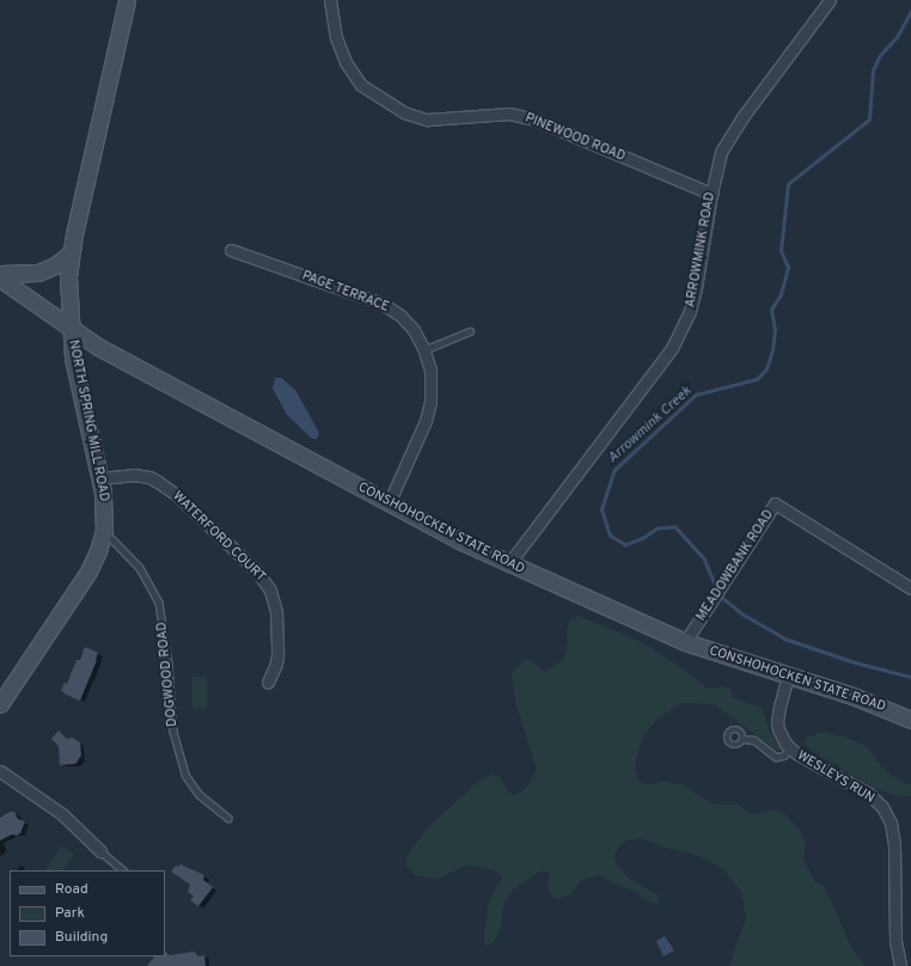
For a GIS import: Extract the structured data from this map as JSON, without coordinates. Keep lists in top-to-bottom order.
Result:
{
  "streets": {
    "main road": ["NORTH SPRING MILL ROAD", "CONSHOHOCKEN STATE ROAD"],
    "street": [
      "PINEWOOD ROAD",
      "ARROWMINK ROAD",
      "PAGE TERRACE",
      "WATERFORD COURT",
      "MEADOWBANK ROAD",
      "WESLEYS RUN"
    ],
    "lane": ["DOGWOOD ROAD"]
  },
  "crossings": [
    ["PINEWOOD ROAD", "ARROWMINK ROAD"],
    ["ARROWMINK ROAD", "CONSHOHOCKEN STATE ROAD"],
    ["PAGE TERRACE", "CONSHOHOCKEN STATE ROAD"],
    ["NORTH SPRING MILL ROAD", "CONSHOHOCKEN STATE ROAD"],
    ["NORTH SPRING MILL ROAD", "WATERFORD COURT"],
    ["NORTH SPRING MILL ROAD", "DOGWOOD ROAD"],
    ["CONSHOHOCKEN STATE ROAD", "MEADOWBANK ROAD"],
    ["CONSHOHOCKEN STATE ROAD", "WESLEYS RUN"]
  ],
  "water": ["Arrowmink Creek"],
  "legend": ["Road", "Park", "Building"]
}
